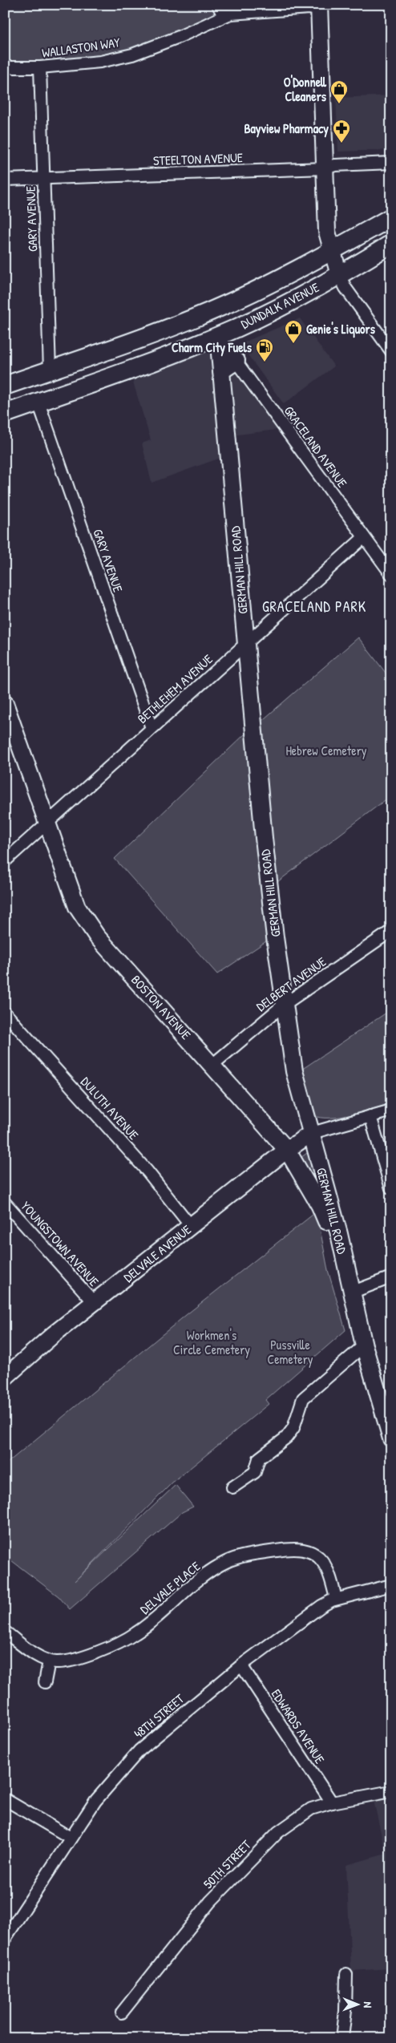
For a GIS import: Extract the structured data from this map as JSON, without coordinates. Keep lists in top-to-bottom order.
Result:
{
  "streets": {
    "main road": ["DUNDALK AVENUE"],
    "street": [
      "WALLASTON WAY",
      "STEELTON AVENUE",
      "GARY AVENUE",
      "GRACELAND AVENUE",
      "GERMAN HILL ROAD",
      "BETHLEHEM AVENUE",
      "DELBERT AVENUE",
      "BOSTON AVENUE",
      "DULUTH AVENUE",
      "YOUNGSTOWN AVENUE",
      "DELVALE AVENUE",
      "DELVALE PLACE",
      "48TH STREET",
      "EDWARDS AVENUE",
      "50TH STREET"
    ]
  },
  "crossings": [
    ["WALLASTON WAY", "GARY AVENUE"],
    ["STEELTON AVENUE", "GARY AVENUE"],
    ["GARY AVENUE", "DUNDALK AVENUE"],
    ["GARY AVENUE", "BETHLEHEM AVENUE"],
    ["DUNDALK AVENUE", "GRACELAND AVENUE"],
    ["DUNDALK AVENUE", "GERMAN HILL ROAD"],
    ["GRACELAND AVENUE", "GERMAN HILL ROAD"],
    ["GRACELAND AVENUE", "BETHLEHEM AVENUE"],
    ["GERMAN HILL ROAD", "BETHLEHEM AVENUE"],
    ["GERMAN HILL ROAD", "DELBERT AVENUE"],
    ["GERMAN HILL ROAD", "BOSTON AVENUE"],
    ["GERMAN HILL ROAD", "DELVALE AVENUE"],
    ["BETHLEHEM AVENUE", "BOSTON AVENUE"],
    ["DELBERT AVENUE", "BOSTON AVENUE"],
    ["BOSTON AVENUE", "DELVALE AVENUE"],
    ["DULUTH AVENUE", "DELVALE AVENUE"],
    ["YOUNGSTOWN AVENUE", "DELVALE AVENUE"],
    ["DELVALE PLACE", "48TH STREET"],
    ["48TH STREET", "EDWARDS AVENUE"],
    ["EDWARDS AVENUE", "50TH STREET"]
  ],
  "districts": ["GRACELAND PARK"],
  "parks": ["Hebrew Cemetery", "Workmen's Circle Cemetery", "Pussville Cemetery"],
  "places": {
    "shop": ["O'Donnell Cleaners", "Genie's Liquors"],
    "pharmacy": ["Bayview Pharmacy"],
    "fuel station": ["Charm City Fuels"]
  },
  "north": "right"
}
